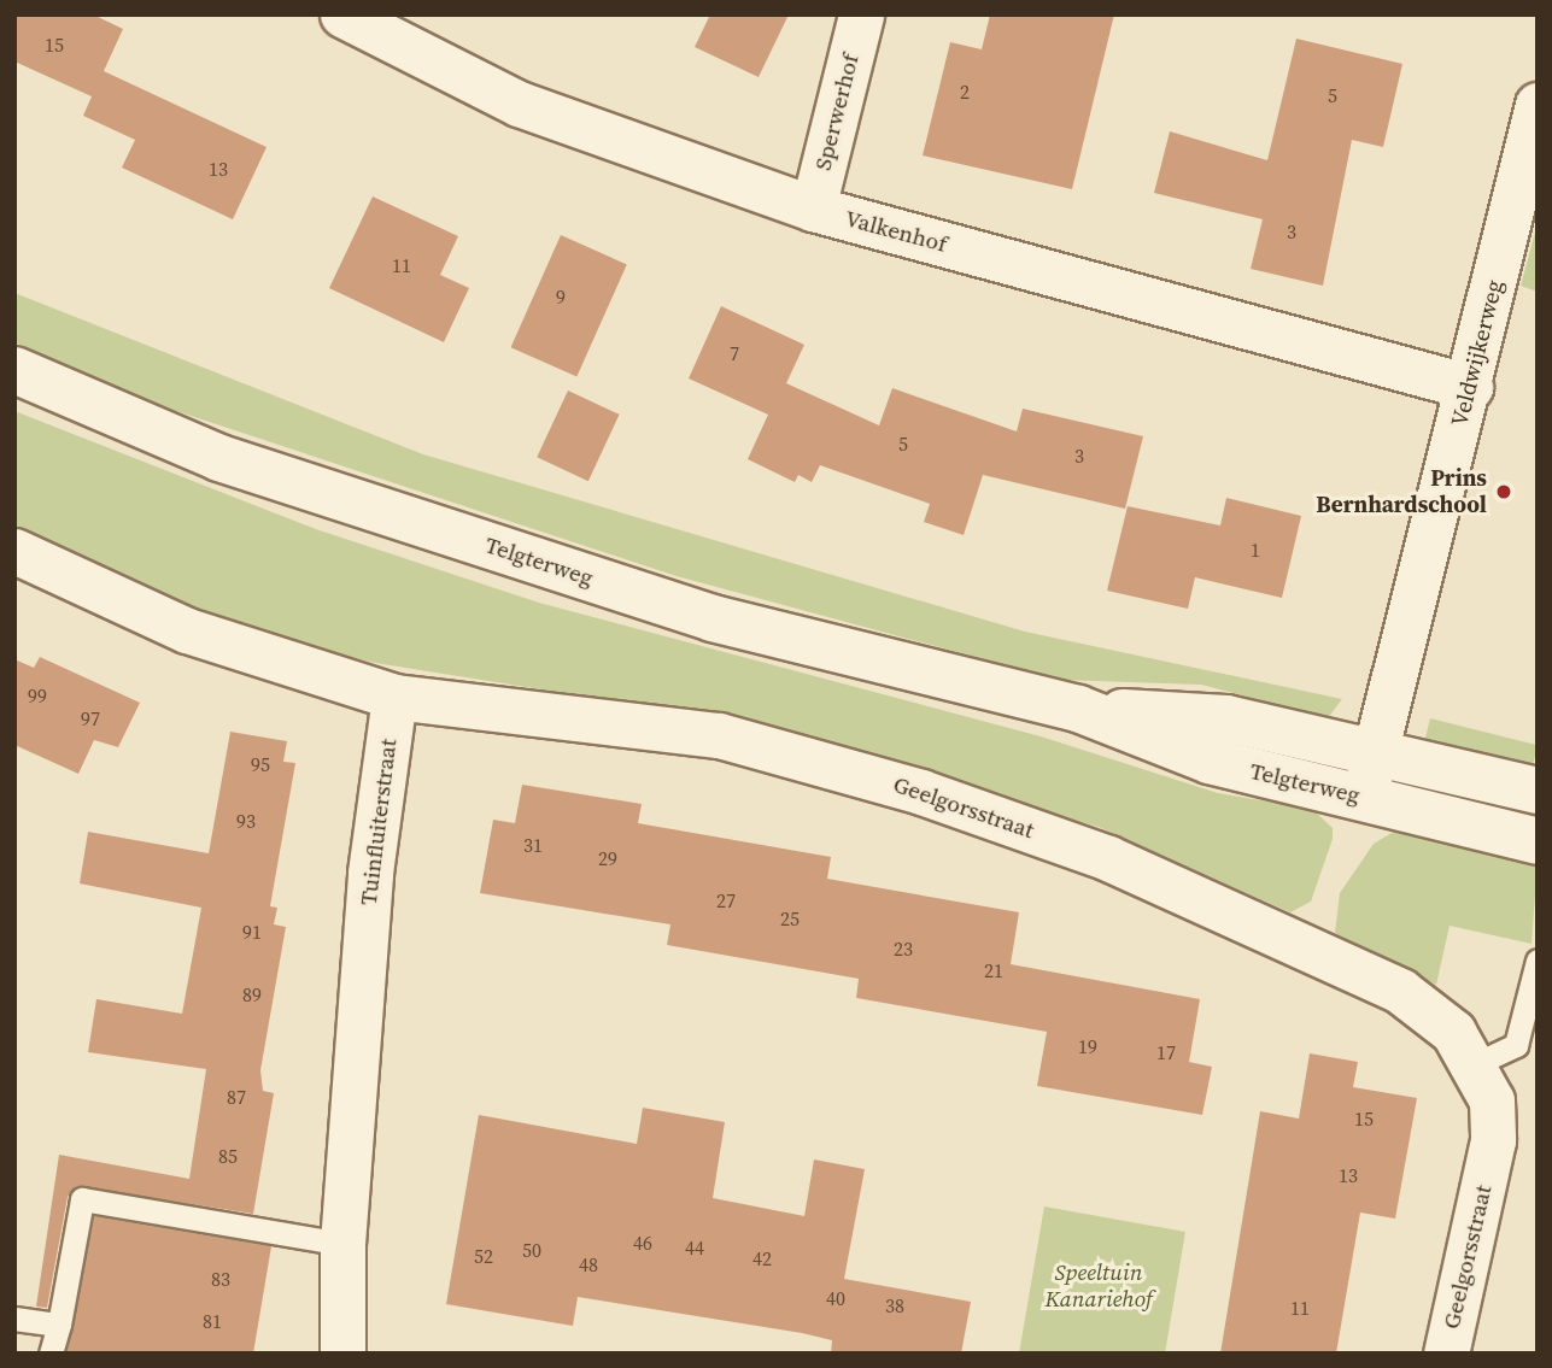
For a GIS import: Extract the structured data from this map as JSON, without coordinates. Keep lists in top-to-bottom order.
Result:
{
  "streets": {
    "street": [
      "Sperwerhof",
      "Valkenhof",
      "Veldwijkerweg",
      "Telgterweg",
      "Geelgorsstraat",
      "Tuinfluiterstraat"
    ]
  },
  "crossings": [
    ["Sperwerhof", "Valkenhof"],
    ["Valkenhof", "Veldwijkerweg"],
    ["Veldwijkerweg", "Telgterweg"],
    ["Geelgorsstraat", "Tuinfluiterstraat"]
  ],
  "parks": ["Speeltuin Kanariehof"],
  "places": ["Prins Bernhardschool"],
  "house_numbers": [
    "15",
    "2",
    "5",
    "13",
    "3",
    "11",
    "9",
    "7",
    "5",
    "3",
    "1",
    "99",
    "97",
    "95",
    "93",
    "31",
    "29",
    "27",
    "25",
    "91",
    "23",
    "21",
    "89",
    "19",
    "17",
    "87",
    "15",
    "85",
    "13",
    "46",
    "44",
    "50",
    "52",
    "42",
    "48",
    "83",
    "40",
    "38",
    "11",
    "81"
  ]
}
